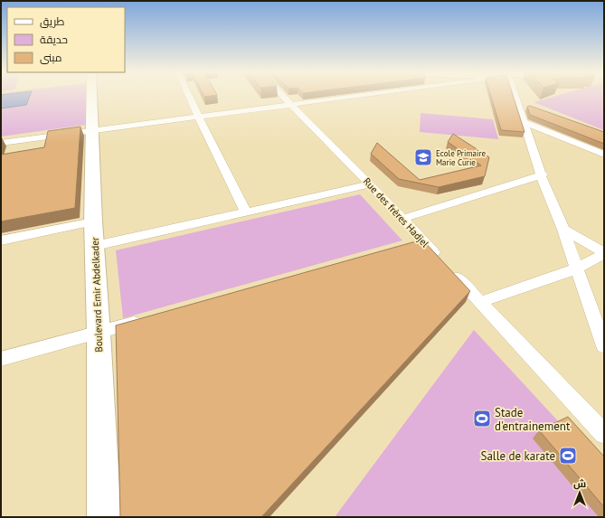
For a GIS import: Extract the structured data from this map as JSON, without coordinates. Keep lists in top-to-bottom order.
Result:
{
  "streets": {
    "main road": ["Boulevard Emir Abdelkader"],
    "street": ["Rue des frères Hadjel"]
  },
  "places": {
    "school or university": ["Ecole Primaire Marie Curie"],
    "sports": ["Stade d'entrainement", "Salle de karate"]
  },
  "legend": ["طريق", "حديقة", "مبنى"],
  "north": "top"
}
